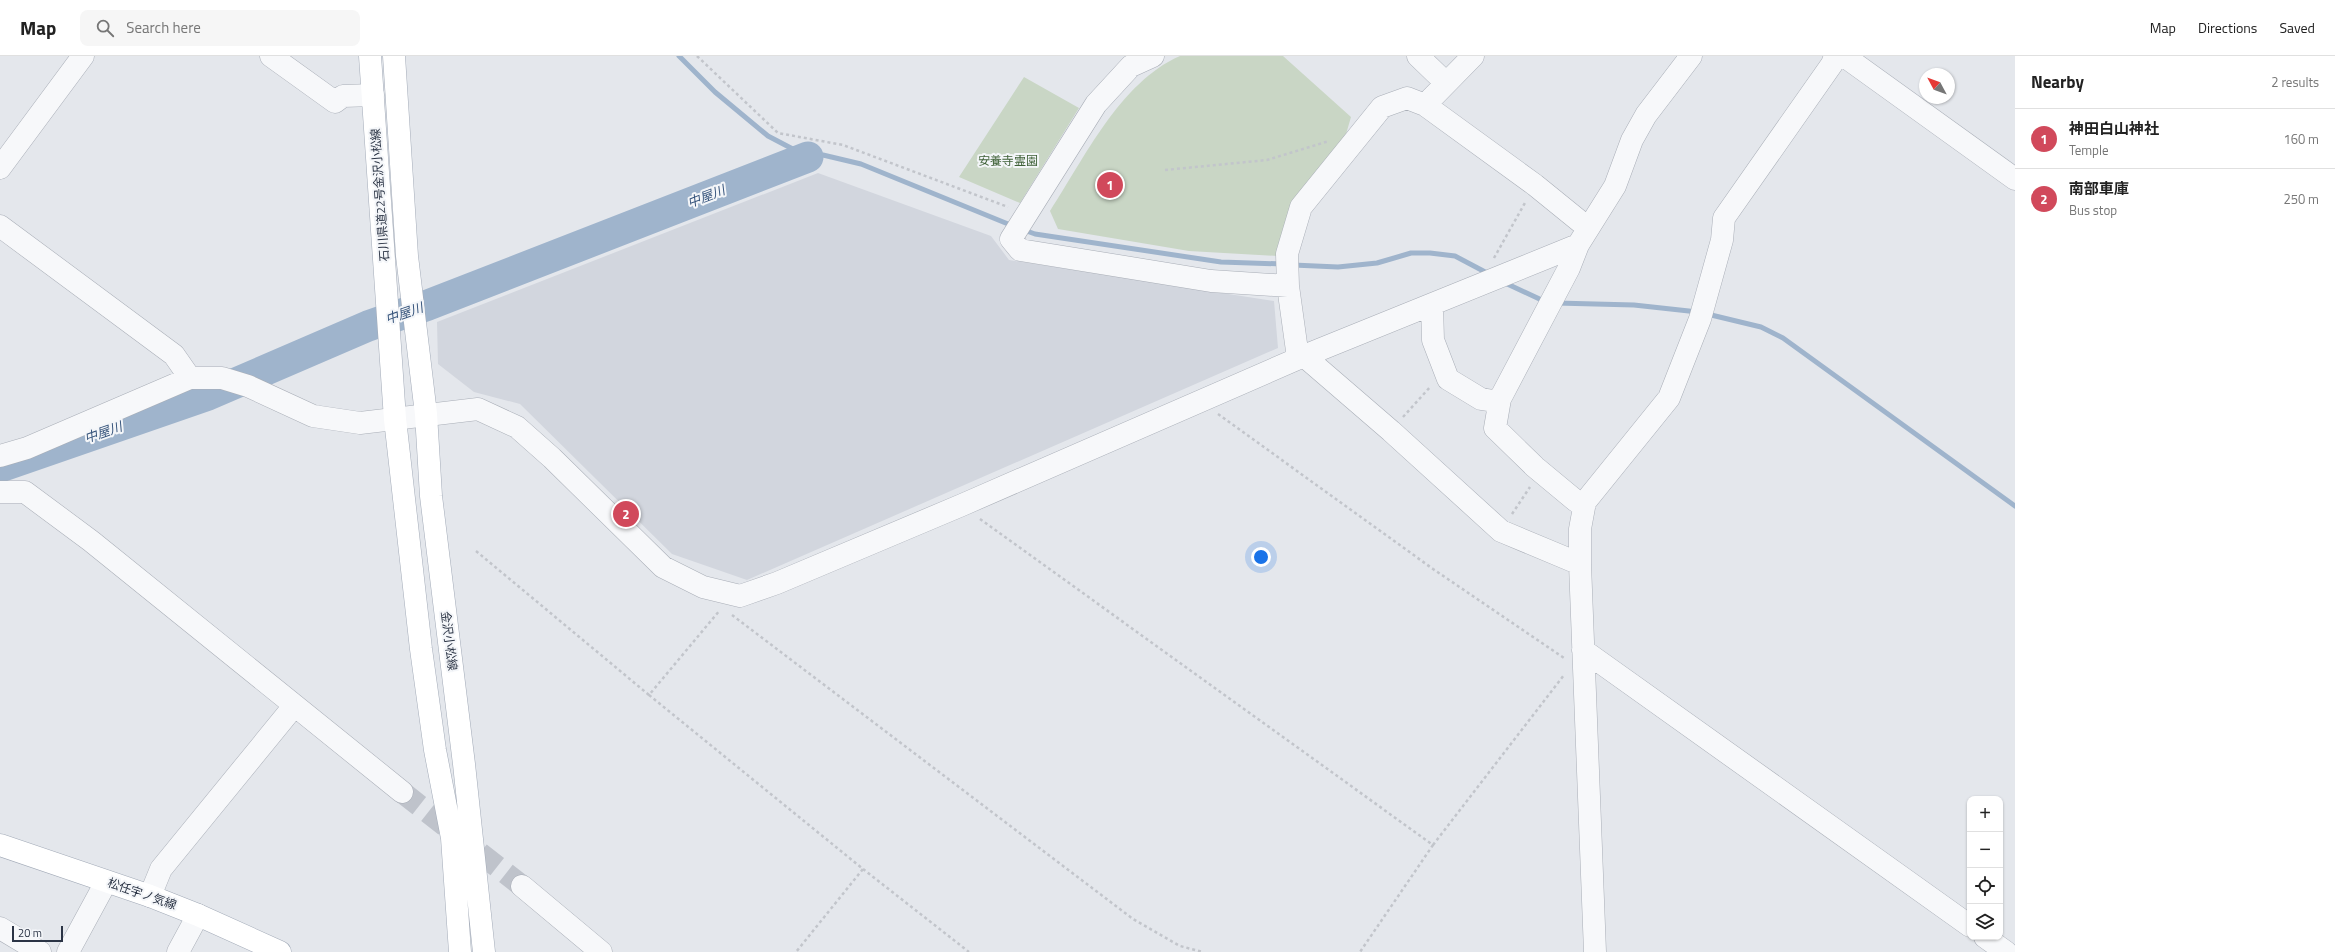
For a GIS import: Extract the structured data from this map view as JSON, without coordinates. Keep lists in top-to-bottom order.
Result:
{
  "streets": {
    "main road": ["石川県道22号金沢小松線", "金沢小松線", "松任宇ノ気線"]
  },
  "crossings": [
    ["石川県道22号金沢小松線", "金沢小松線"]
  ],
  "water": ["中屋川"],
  "parks": ["安養寺霊園"],
  "scale_bar": "20 m",
  "north": "top left",
  "page": {
    "header": "Map",
    "search": "Search here",
    "nav": ["Map", "Directions", "Saved"],
    "heading": ["Nearby", "2 results"],
    "list": [
      {
        "mark": "1",
        "name": "神田白山神社",
        "note": "Temple",
        "value": "160 m"
      },
      {
        "mark": "2",
        "name": "南部車庫",
        "note": "Bus stop",
        "value": "250 m"
      }
    ],
    "pins": ["1", "2"],
    "map_buttons": ["+", "−"],
    "scale": "20 m"
  }
}
